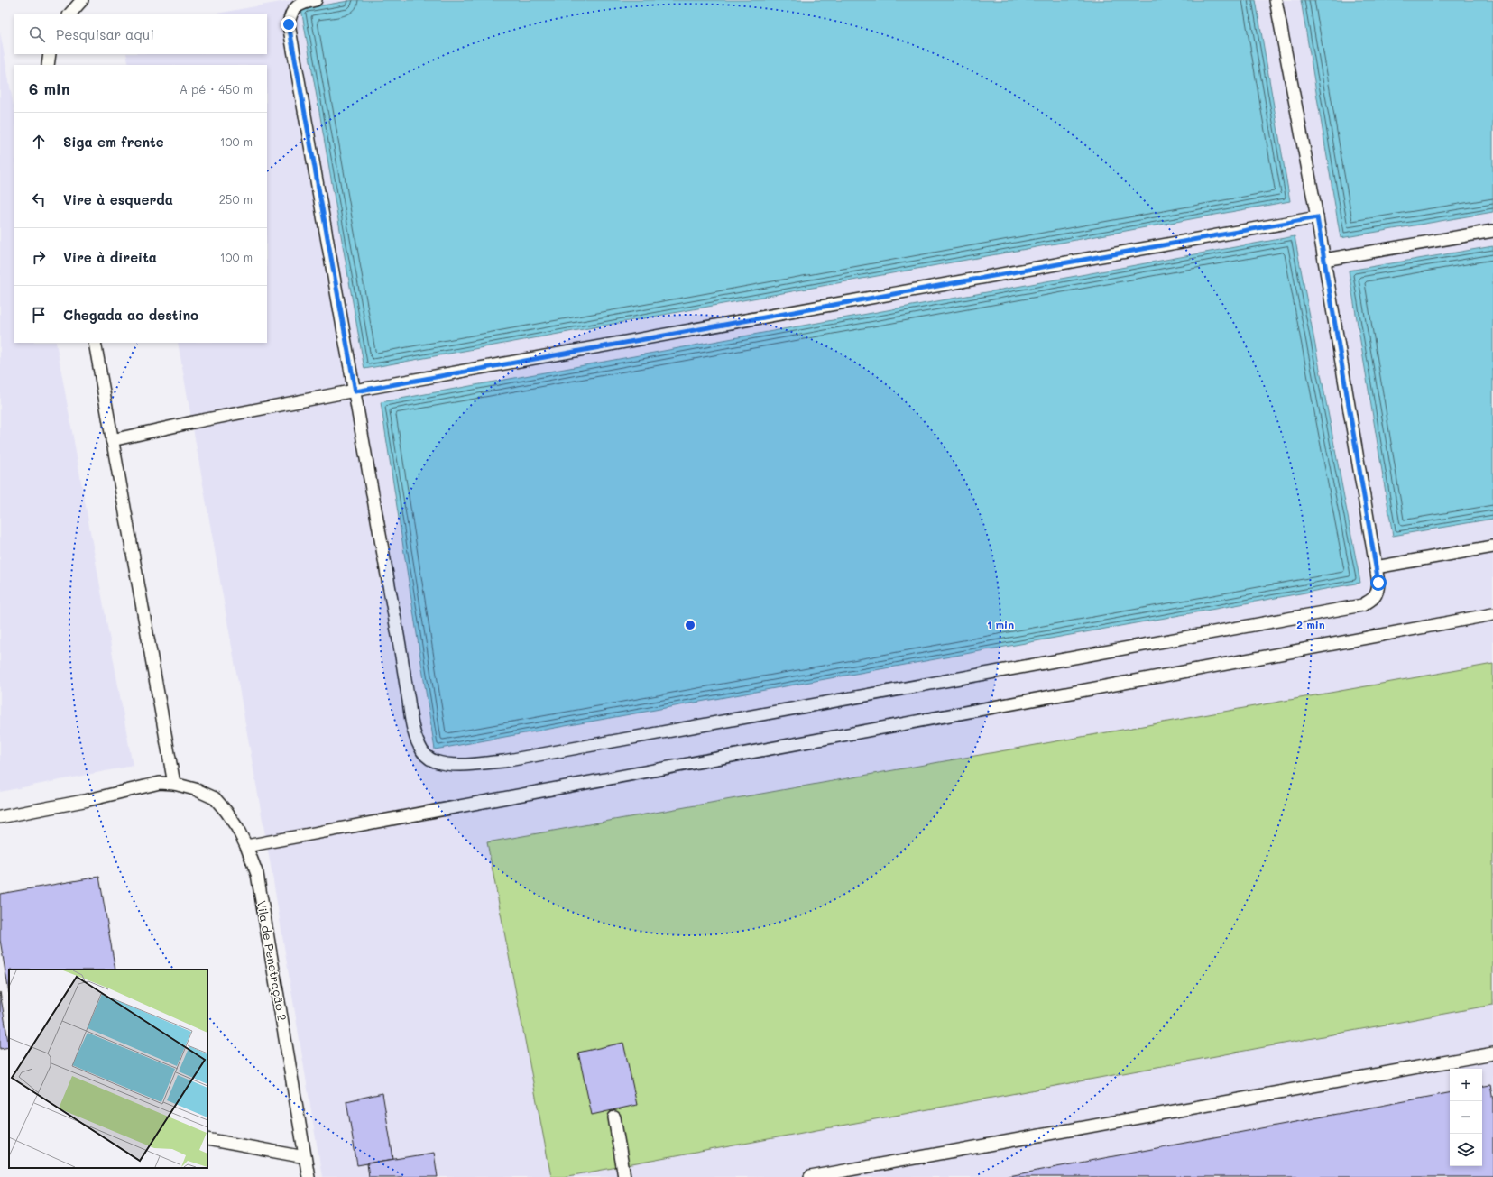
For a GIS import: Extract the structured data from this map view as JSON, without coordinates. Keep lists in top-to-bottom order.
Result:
{
  "streets": {
    "lane": ["Vila de Penetração 2"]
  },
  "page": {
    "search": "Pesquisar aqui",
    "heading": ["6 min", "A pé · 450 m"],
    "list": [
      ["Siga em frente", "100 m"],
      ["Vire à esquerda", "250 m"],
      ["Vire à direita", "100 m"],
      "Chegada ao destino"
    ],
    "map_buttons": ["+", "−"]
  },
  "rings": ["1 min", "2 min"]
}
